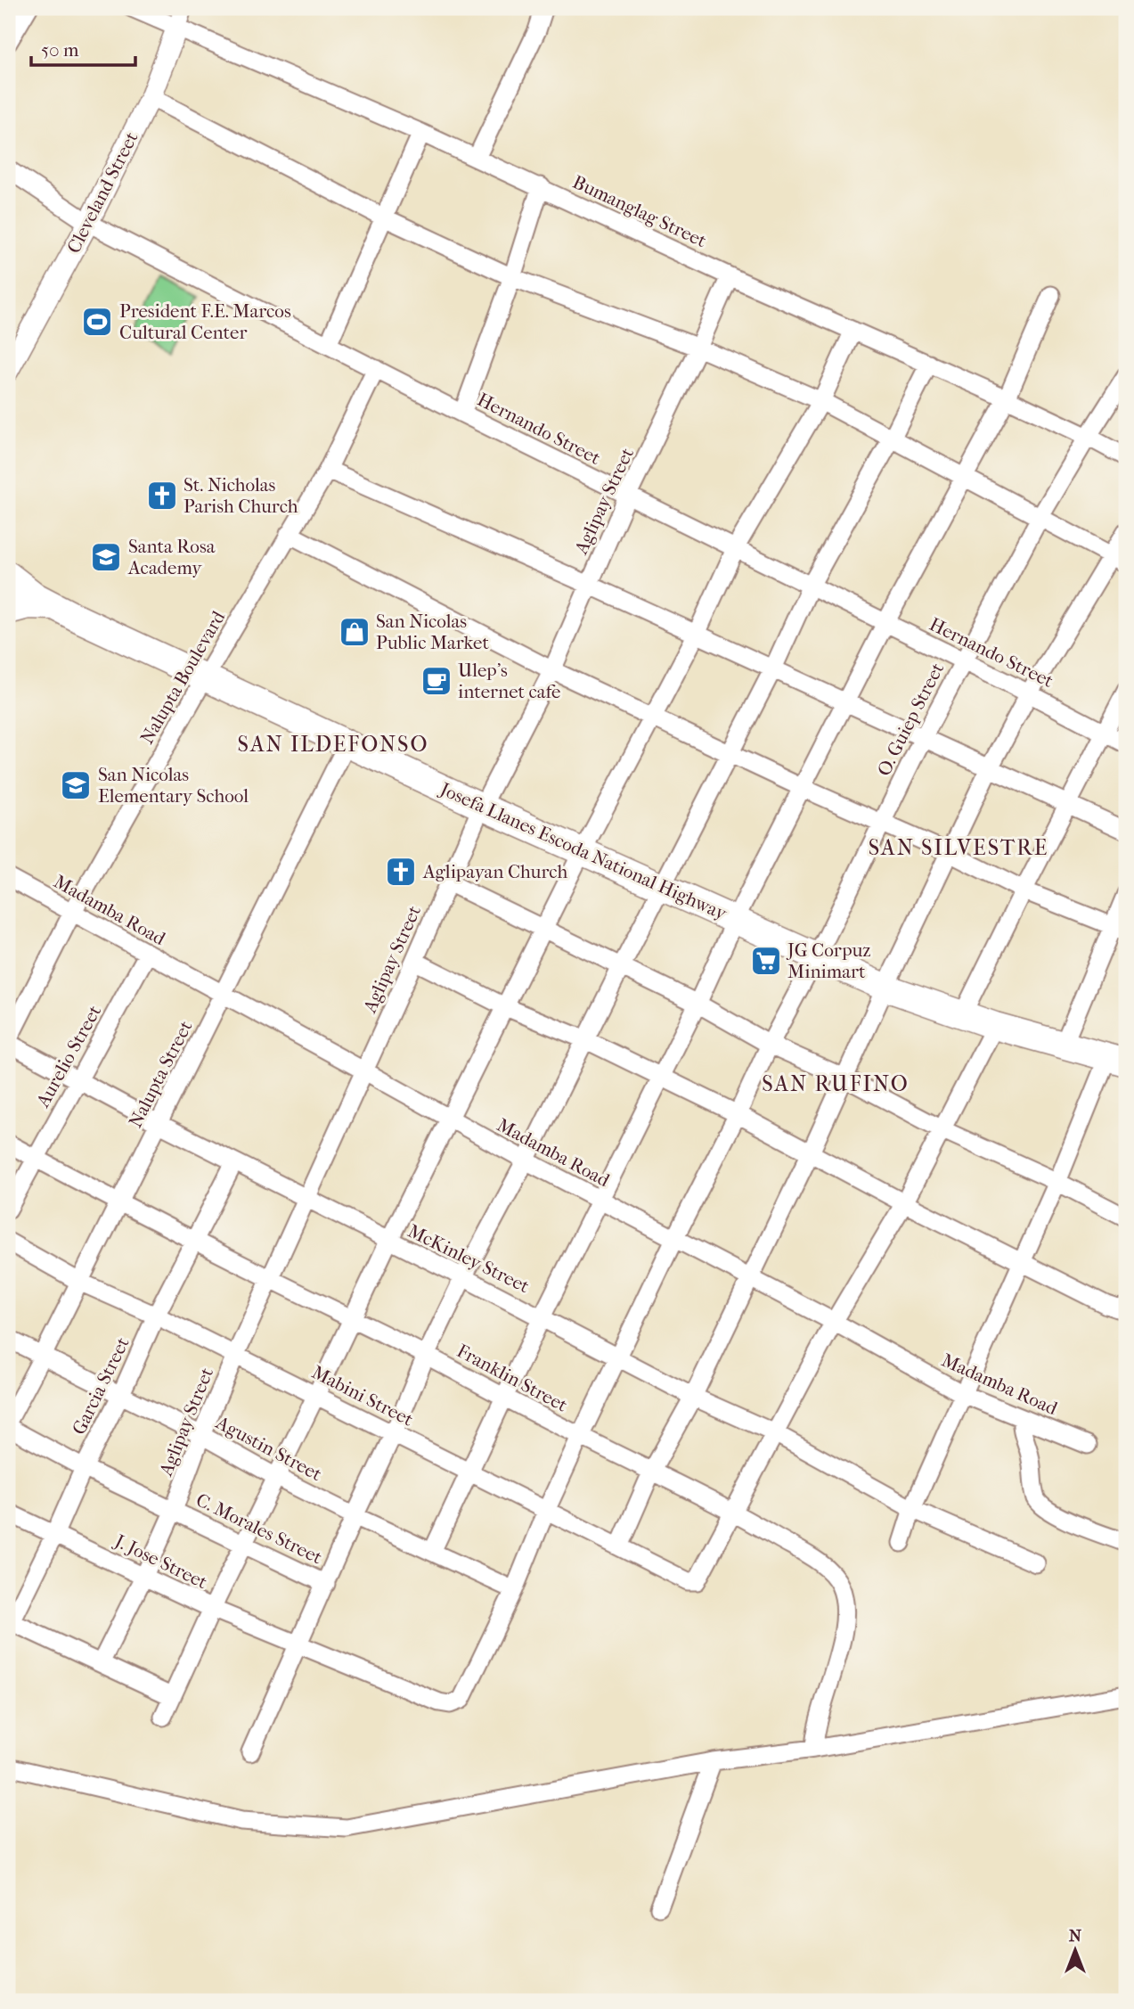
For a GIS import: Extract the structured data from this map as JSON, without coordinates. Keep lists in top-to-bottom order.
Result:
{
  "streets": {
    "main road": ["Josefa Llanes Escoda National Highway"],
    "street": [
      "Cleveland Street",
      "Bumanglag Street",
      "Hernando Street",
      "Aglipay Street",
      "Nalupta Boulevard",
      "O. Guiep Street",
      "Madamba Road",
      "Aurelio Street",
      "Nalupta Street",
      "McKinley Street",
      "Franklin Street",
      "Garcia Street",
      "Mabini Street",
      "Agustin Street",
      "C. Morales Street",
      "J. Jose Street"
    ]
  },
  "crossings": [
    ["Cleveland Street", "Bumanglag Street"],
    ["Cleveland Street", "Hernando Street"],
    ["Bumanglag Street", "Aglipay Street"],
    ["Bumanglag Street", "O. Guiep Street"],
    ["Hernando Street", "Aglipay Street"],
    ["Hernando Street", "Nalupta Boulevard"],
    ["Hernando Street", "O. Guiep Street"],
    ["Aglipay Street", "Josefa Llanes Escoda National Highway"],
    ["Aglipay Street", "Madamba Road"],
    ["Aglipay Street", "McKinley Street"],
    ["Aglipay Street", "Franklin Street"],
    ["Aglipay Street", "Mabini Street"],
    ["Aglipay Street", "Agustin Street"],
    ["Aglipay Street", "C. Morales Street"],
    ["Aglipay Street", "J. Jose Street"],
    ["Nalupta Boulevard", "Josefa Llanes Escoda National Highway"],
    ["Nalupta Boulevard", "Madamba Road"],
    ["Nalupta Boulevard", "McKinley Street"],
    ["O. Guiep Street", "Josefa Llanes Escoda National Highway"],
    ["O. Guiep Street", "Madamba Road"],
    ["O. Guiep Street", "McKinley Street"],
    ["O. Guiep Street", "Franklin Street"],
    ["O. Guiep Street", "Mabini Street"],
    ["O. Guiep Street", "Agustin Street"],
    ["O. Guiep Street", "J. Jose Street"],
    ["Josefa Llanes Escoda National Highway", "Nalupta Street"],
    ["Madamba Road", "Aurelio Street"],
    ["Madamba Road", "Nalupta Street"],
    ["Aurelio Street", "McKinley Street"],
    ["Aurelio Street", "Franklin Street"],
    ["Nalupta Street", "McKinley Street"],
    ["Nalupta Street", "Franklin Street"],
    ["Nalupta Street", "Mabini Street"],
    ["Nalupta Street", "Agustin Street"],
    ["McKinley Street", "Garcia Street"],
    ["Franklin Street", "Garcia Street"],
    ["Franklin Street", "Mabini Street"],
    ["Garcia Street", "Mabini Street"],
    ["Garcia Street", "Agustin Street"],
    ["Garcia Street", "C. Morales Street"],
    ["Garcia Street", "J. Jose Street"],
    ["Agustin Street", "J. Jose Street"]
  ],
  "districts": ["SAN ILDEFONSO", "SAN SILVESTRE", "SAN RUFINO"],
  "places": {
    "sports": ["President F.E. Marcos Cultural Center"],
    "church": ["St. Nicholas Parish Church", "Aglipayan Church"],
    "school or university": ["Santa Rosa Academy", "San Nicolas Elementary School"],
    "shop": ["San Nicolas Public Market"],
    "cafe": ["Ulep's internet cafe"],
    "supermarket": ["JG Corpuz Minimart"]
  },
  "scale_bar": "50 m",
  "north": "top"
}
